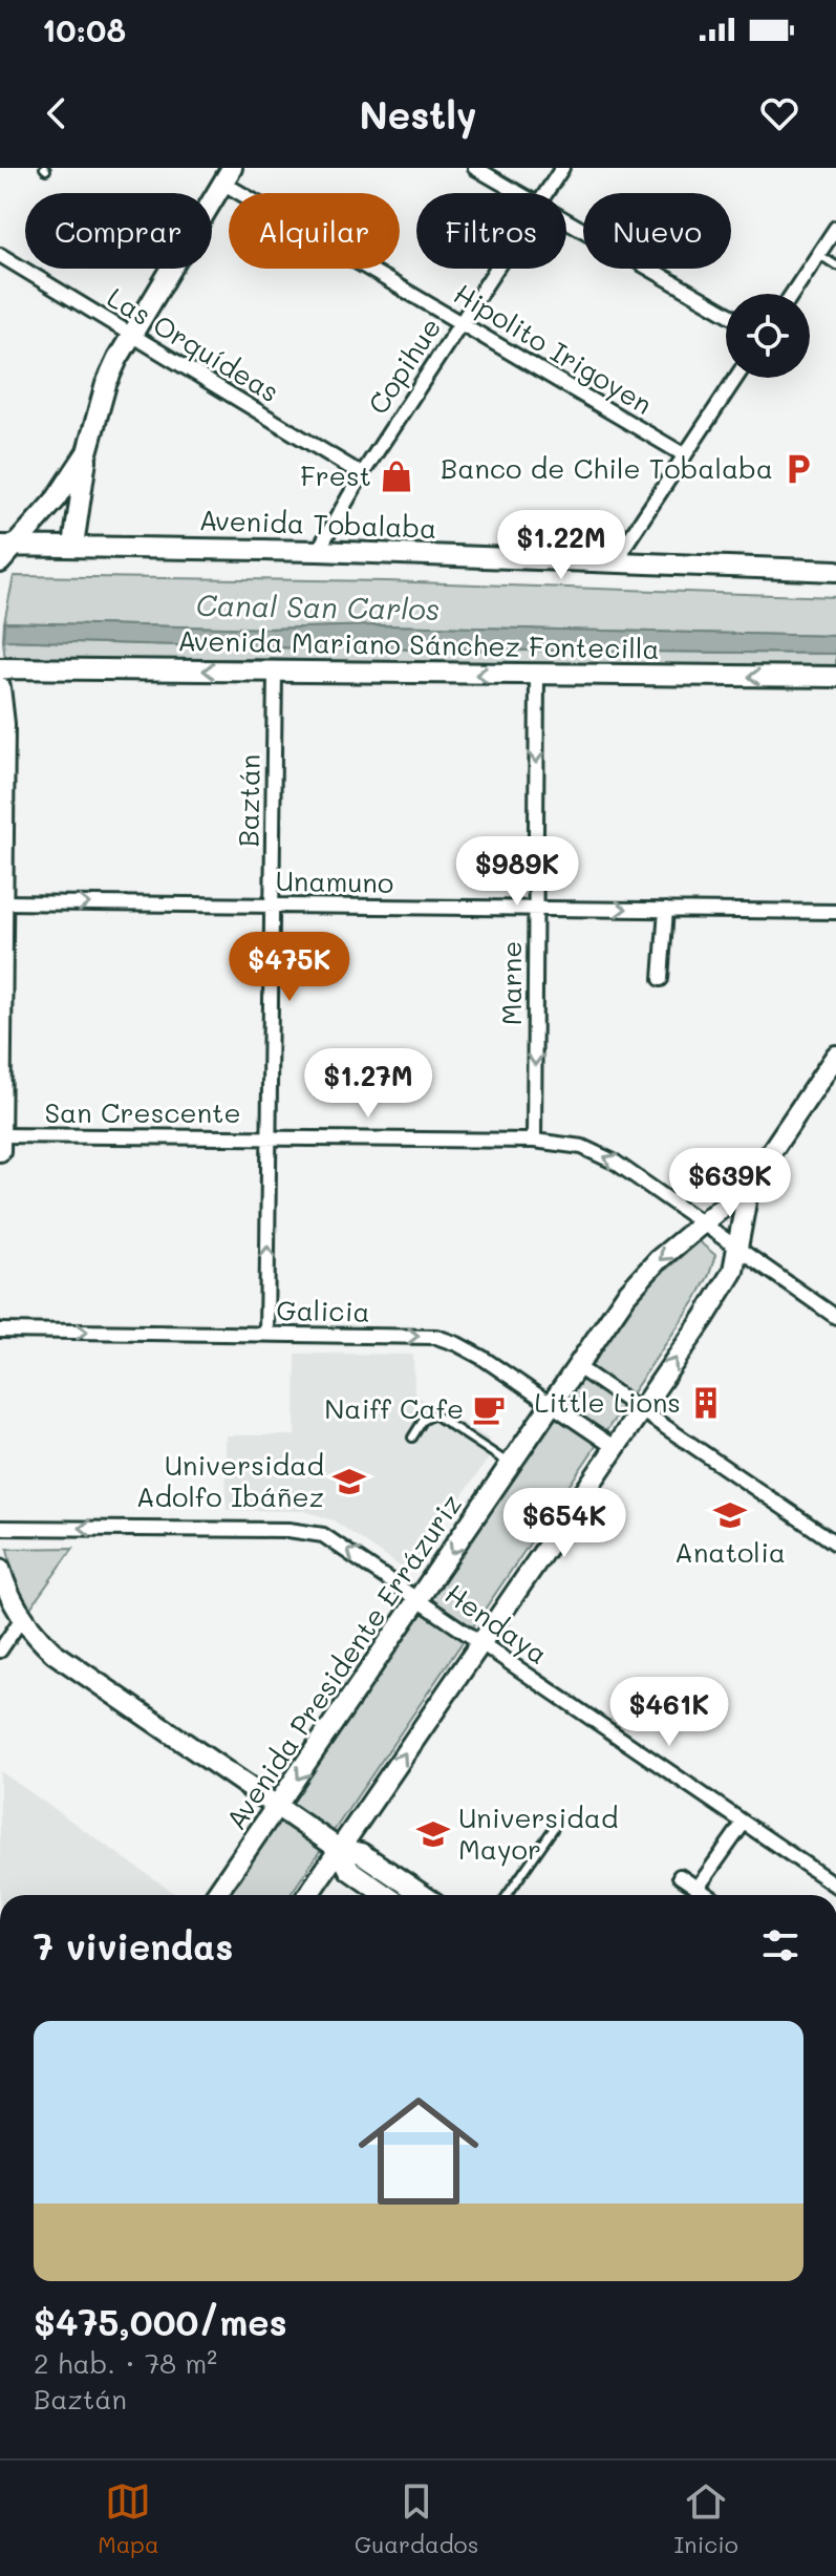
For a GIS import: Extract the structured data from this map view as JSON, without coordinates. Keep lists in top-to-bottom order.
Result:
{
  "streets": {
    "main road": ["Avenida Tobalaba", "Avenida Mariano Sánchez Fontecilla", "Avenida Presidente Errázuriz"],
    "street": [
      "Las Orquídeas",
      "Hipolito Irigoyen",
      "Copihue",
      "Baztán",
      "Unamuno",
      "Marne",
      "San Crescente",
      "Galicia",
      "Hendaya"
    ]
  },
  "crossings": [
    ["Las Orquídeas", "Copihue"],
    ["Hipolito Irigoyen", "Copihue"],
    ["Copihue", "Avenida Tobalaba"],
    ["Avenida Mariano Sánchez Fontecilla", "Baztán"],
    ["Avenida Mariano Sánchez Fontecilla", "Marne"],
    ["Baztán", "Unamuno"],
    ["Baztán", "San Crescente"],
    ["Baztán", "Galicia"],
    ["Unamuno", "Marne"],
    ["Marne", "San Crescente"],
    ["San Crescente", "Avenida Presidente Errázuriz"],
    ["Galicia", "Avenida Presidente Errázuriz"],
    ["Hendaya", "Avenida Presidente Errázuriz"]
  ],
  "one_way": [
    "Avenida Mariano Sánchez Fontecilla",
    "Unamuno",
    "Marne",
    "Galicia",
    "Hendaya"
  ],
  "water": ["Canal San Carlos"],
  "places": {
    "parking": ["Banco de Chile Tobalaba"],
    "shop": ["Frest"],
    "building": ["Little Lions"],
    "cafe": ["Naiff Cafe"],
    "school or university": ["Universidad Adolfo Ibáñez", "Anatolia", "Universidad Mayor"]
  },
  "page": {
    "status": "10:08",
    "header": "Nestly",
    "chip": [
      "Comprar",
      "Alquilar",
      "Filtros",
      "Nuevo"
    ],
    "price": [
      "$1.22M",
      "$989K",
      "$475K",
      "$1.27M",
      "$639K",
      "$654K",
      "$461K"
    ],
    "heading": "7 viviendas",
    "list": [
      {
        "name": "$475,000/mes",
        "note": "2 hab. · 78 m² · Baztán"
      }
    ],
    "tabs": ["Mapa", "Guardados", "Inicio"]
  }
}
